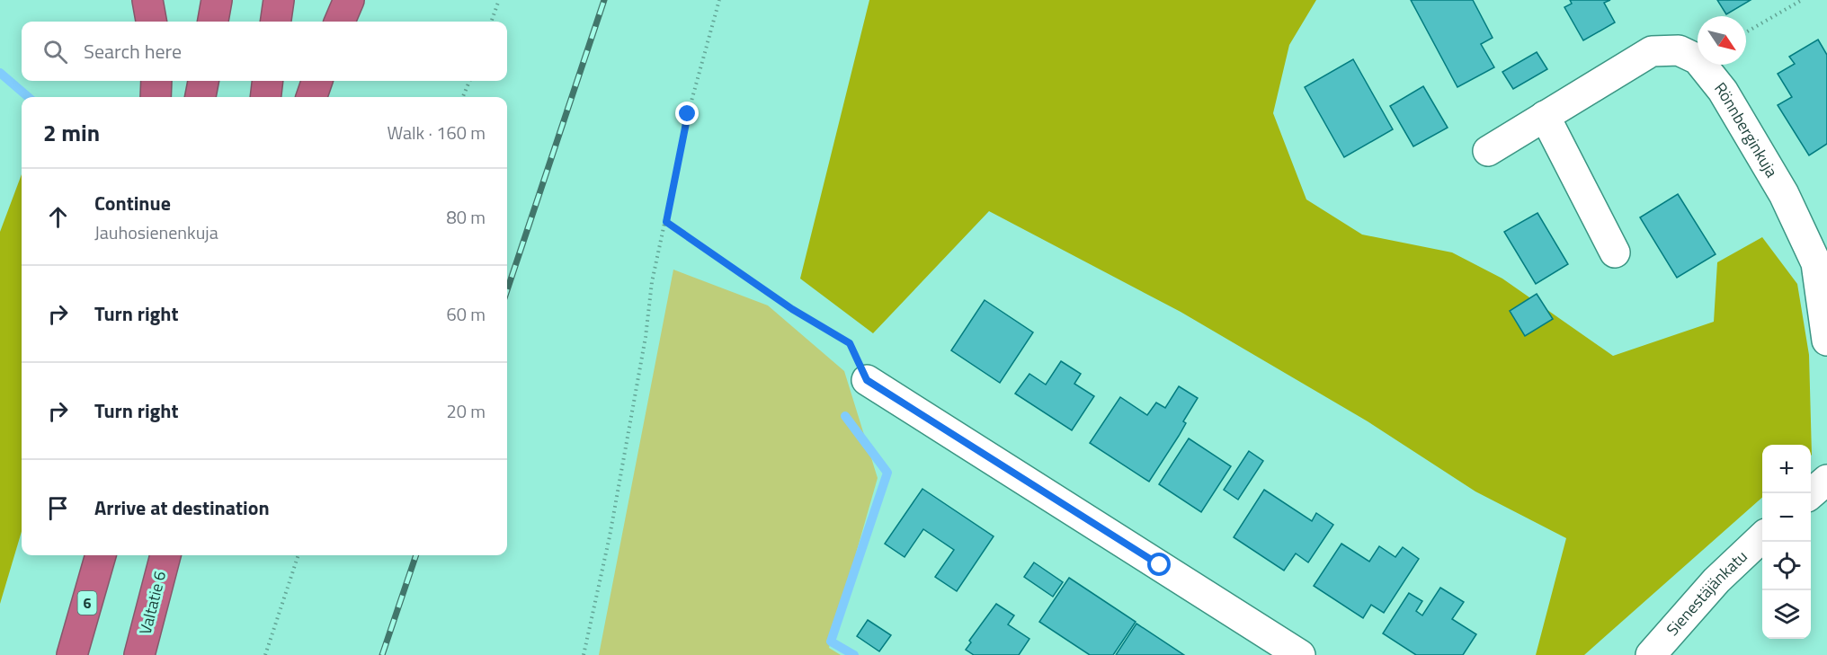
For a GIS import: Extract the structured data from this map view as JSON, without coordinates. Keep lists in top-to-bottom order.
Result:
{
  "streets": {
    "highway": ["6", "Valtatie 6"],
    "street": ["Rönnberginkuja", "Sienestäjänkatu"]
  },
  "north": "bottom right",
  "page": {
    "search": "Search here",
    "heading": ["2 min", "Walk · 160 m"],
    "list": [
      ["Continue", "Jauhosienenkuja", "80 m"],
      ["Turn right", "60 m"],
      ["Turn right", "20 m"],
      "Arrive at destination"
    ],
    "map_buttons": ["+", "−"]
  }
}
